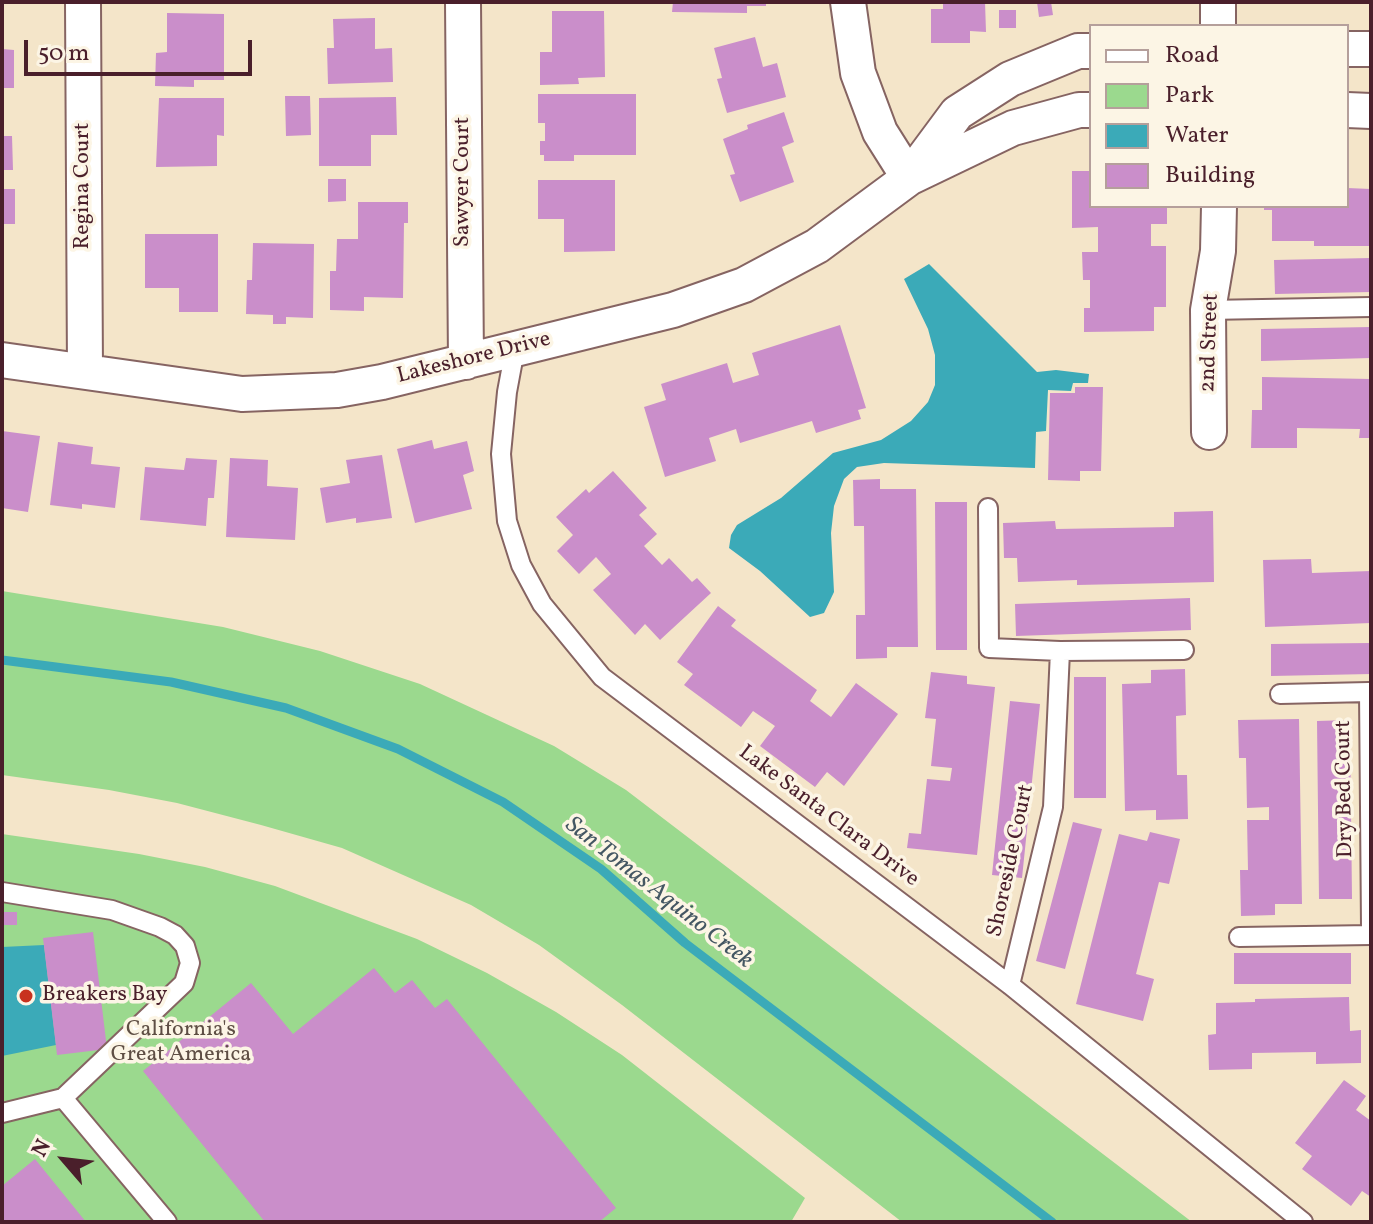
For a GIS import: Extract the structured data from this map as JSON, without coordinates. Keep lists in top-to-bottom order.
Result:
{
  "streets": {
    "street": [
      "Sawyer Court",
      "Regina Court",
      "2nd Street",
      "Lakeshore Drive"
    ],
    "lane": ["Dry Bed Court", "Lake Santa Clara Drive", "Shoreside Court"]
  },
  "crossings": [
    ["Sawyer Court", "Lakeshore Drive"],
    ["Regina Court", "Lakeshore Drive"],
    ["Lakeshore Drive", "Lake Santa Clara Drive"],
    ["Lake Santa Clara Drive", "Shoreside Court"]
  ],
  "water": ["San Tomas Aquino Creek"],
  "parks": ["California's Great America"],
  "places": ["Breakers Bay"],
  "legend": [
    "Road",
    "Park",
    "Water",
    "Building"
  ],
  "scale_bar": "50 m",
  "north": "top left"
}
